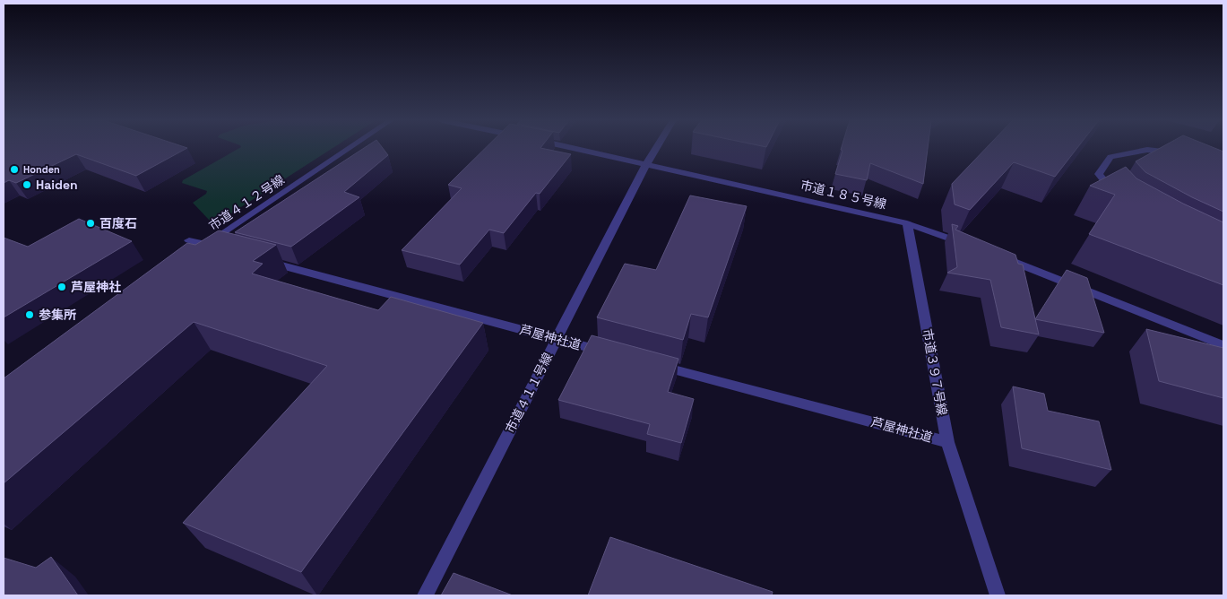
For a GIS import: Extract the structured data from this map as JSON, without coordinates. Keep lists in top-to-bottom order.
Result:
{
  "streets": {
    "street": [
      "市道１８５号線",
      "市道４１２号線",
      "芦屋神社道",
      "市道３９７号線",
      "市道４１１号線"
    ]
  },
  "crossings": [
    ["市道１８５号線", "市道３９７号線"],
    ["市道１８５号線", "市道４１１号線"],
    ["芦屋神社道", "市道３９７号線"],
    ["芦屋神社道", "市道４１１号線"]
  ],
  "places": [
    "Honden",
    "Haiden",
    "百度石",
    "芦屋神社",
    "参集所"
  ]
}
